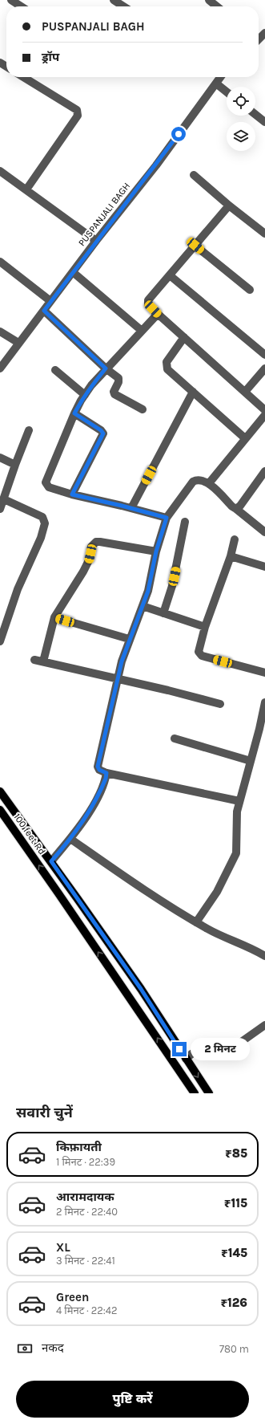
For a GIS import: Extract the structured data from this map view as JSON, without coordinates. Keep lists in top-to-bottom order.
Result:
{
  "streets": {
    "main road": ["100 feet Rd"],
    "street": ["PUSPANJALI BAGH"]
  },
  "page": {
    "banner": ["PUSPANJALI BAGH", "ड्रॉप"],
    "bubble": "2 मिनट",
    "heading": "सवारी चुनें",
    "list": [
      {
        "name": "किफ़ायती",
        "note": "1 मिनट · 22:39",
        "value": "₹85"
      },
      {
        "name": "आरामदायक",
        "note": "2 मिनट · 22:40",
        "value": "₹115"
      },
      {
        "name": "XL",
        "note": "3 मिनट · 22:41",
        "value": "₹145"
      },
      {
        "name": "Green",
        "note": "4 मिनट · 22:42",
        "value": "₹126"
      }
    ],
    "pay": ["नकद", "780 m"],
    "buttons": "पुष्टि करें"
  }
}
